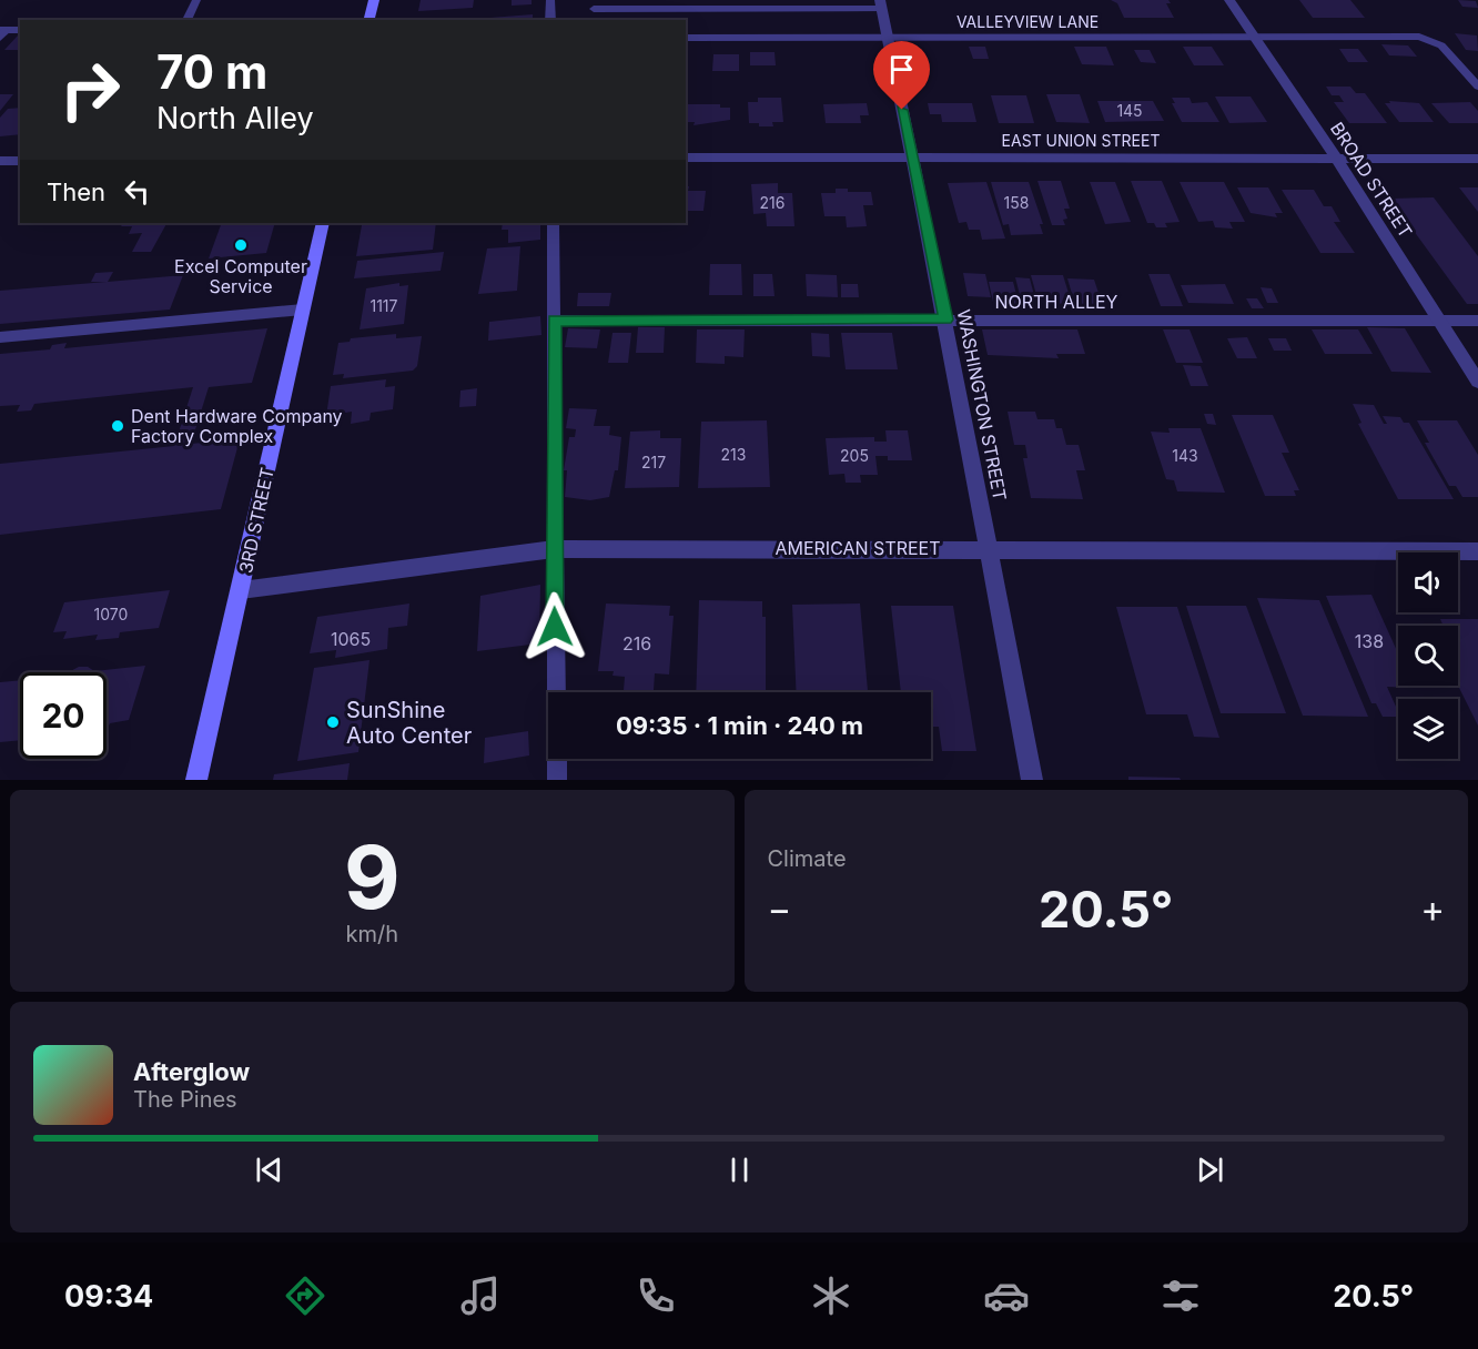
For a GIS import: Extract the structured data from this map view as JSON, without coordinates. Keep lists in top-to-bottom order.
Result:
{
  "streets": {
    "main road": ["3RD STREET"],
    "street": [
      "EAST UNION STREET",
      "BROAD STREET",
      "WASHINGTON STREET",
      "AMERICAN STREET"
    ],
    "lane": ["VALLEYVIEW LANE", "NORTH ALLEY"]
  },
  "crossings": [
    ["VALLEYVIEW LANE", "BROAD STREET"],
    ["VALLEYVIEW LANE", "WASHINGTON STREET"],
    ["EAST UNION STREET", "BROAD STREET"],
    ["EAST UNION STREET", "WASHINGTON STREET"],
    ["BROAD STREET", "NORTH ALLEY"],
    ["NORTH ALLEY", "WASHINGTON STREET"],
    ["WASHINGTON STREET", "AMERICAN STREET"],
    ["3RD STREET", "AMERICAN STREET"]
  ],
  "places": ["Excel Computer Service", "Dent Hardware Company Factory Complex", "SunShine Auto Center"],
  "house_numbers": [
    "145",
    "216",
    "158",
    "1117",
    "213",
    "205",
    "143",
    "217",
    "1070",
    "1065",
    "138",
    "216"
  ],
  "page": {
    "turn": ["70 m", "North Alley"],
    "then": "Then",
    "limit": "20",
    "trip": "09:35 · 1 min · 240 m",
    "tile": [
      ["9", "km/h"],
      "Climate"
    ],
    "heat": ["−", "20.5°", "+"],
    "song": ["Afterglow", "The Pines"],
    "tabs": ["09:34", "20.5°"]
  }
}
